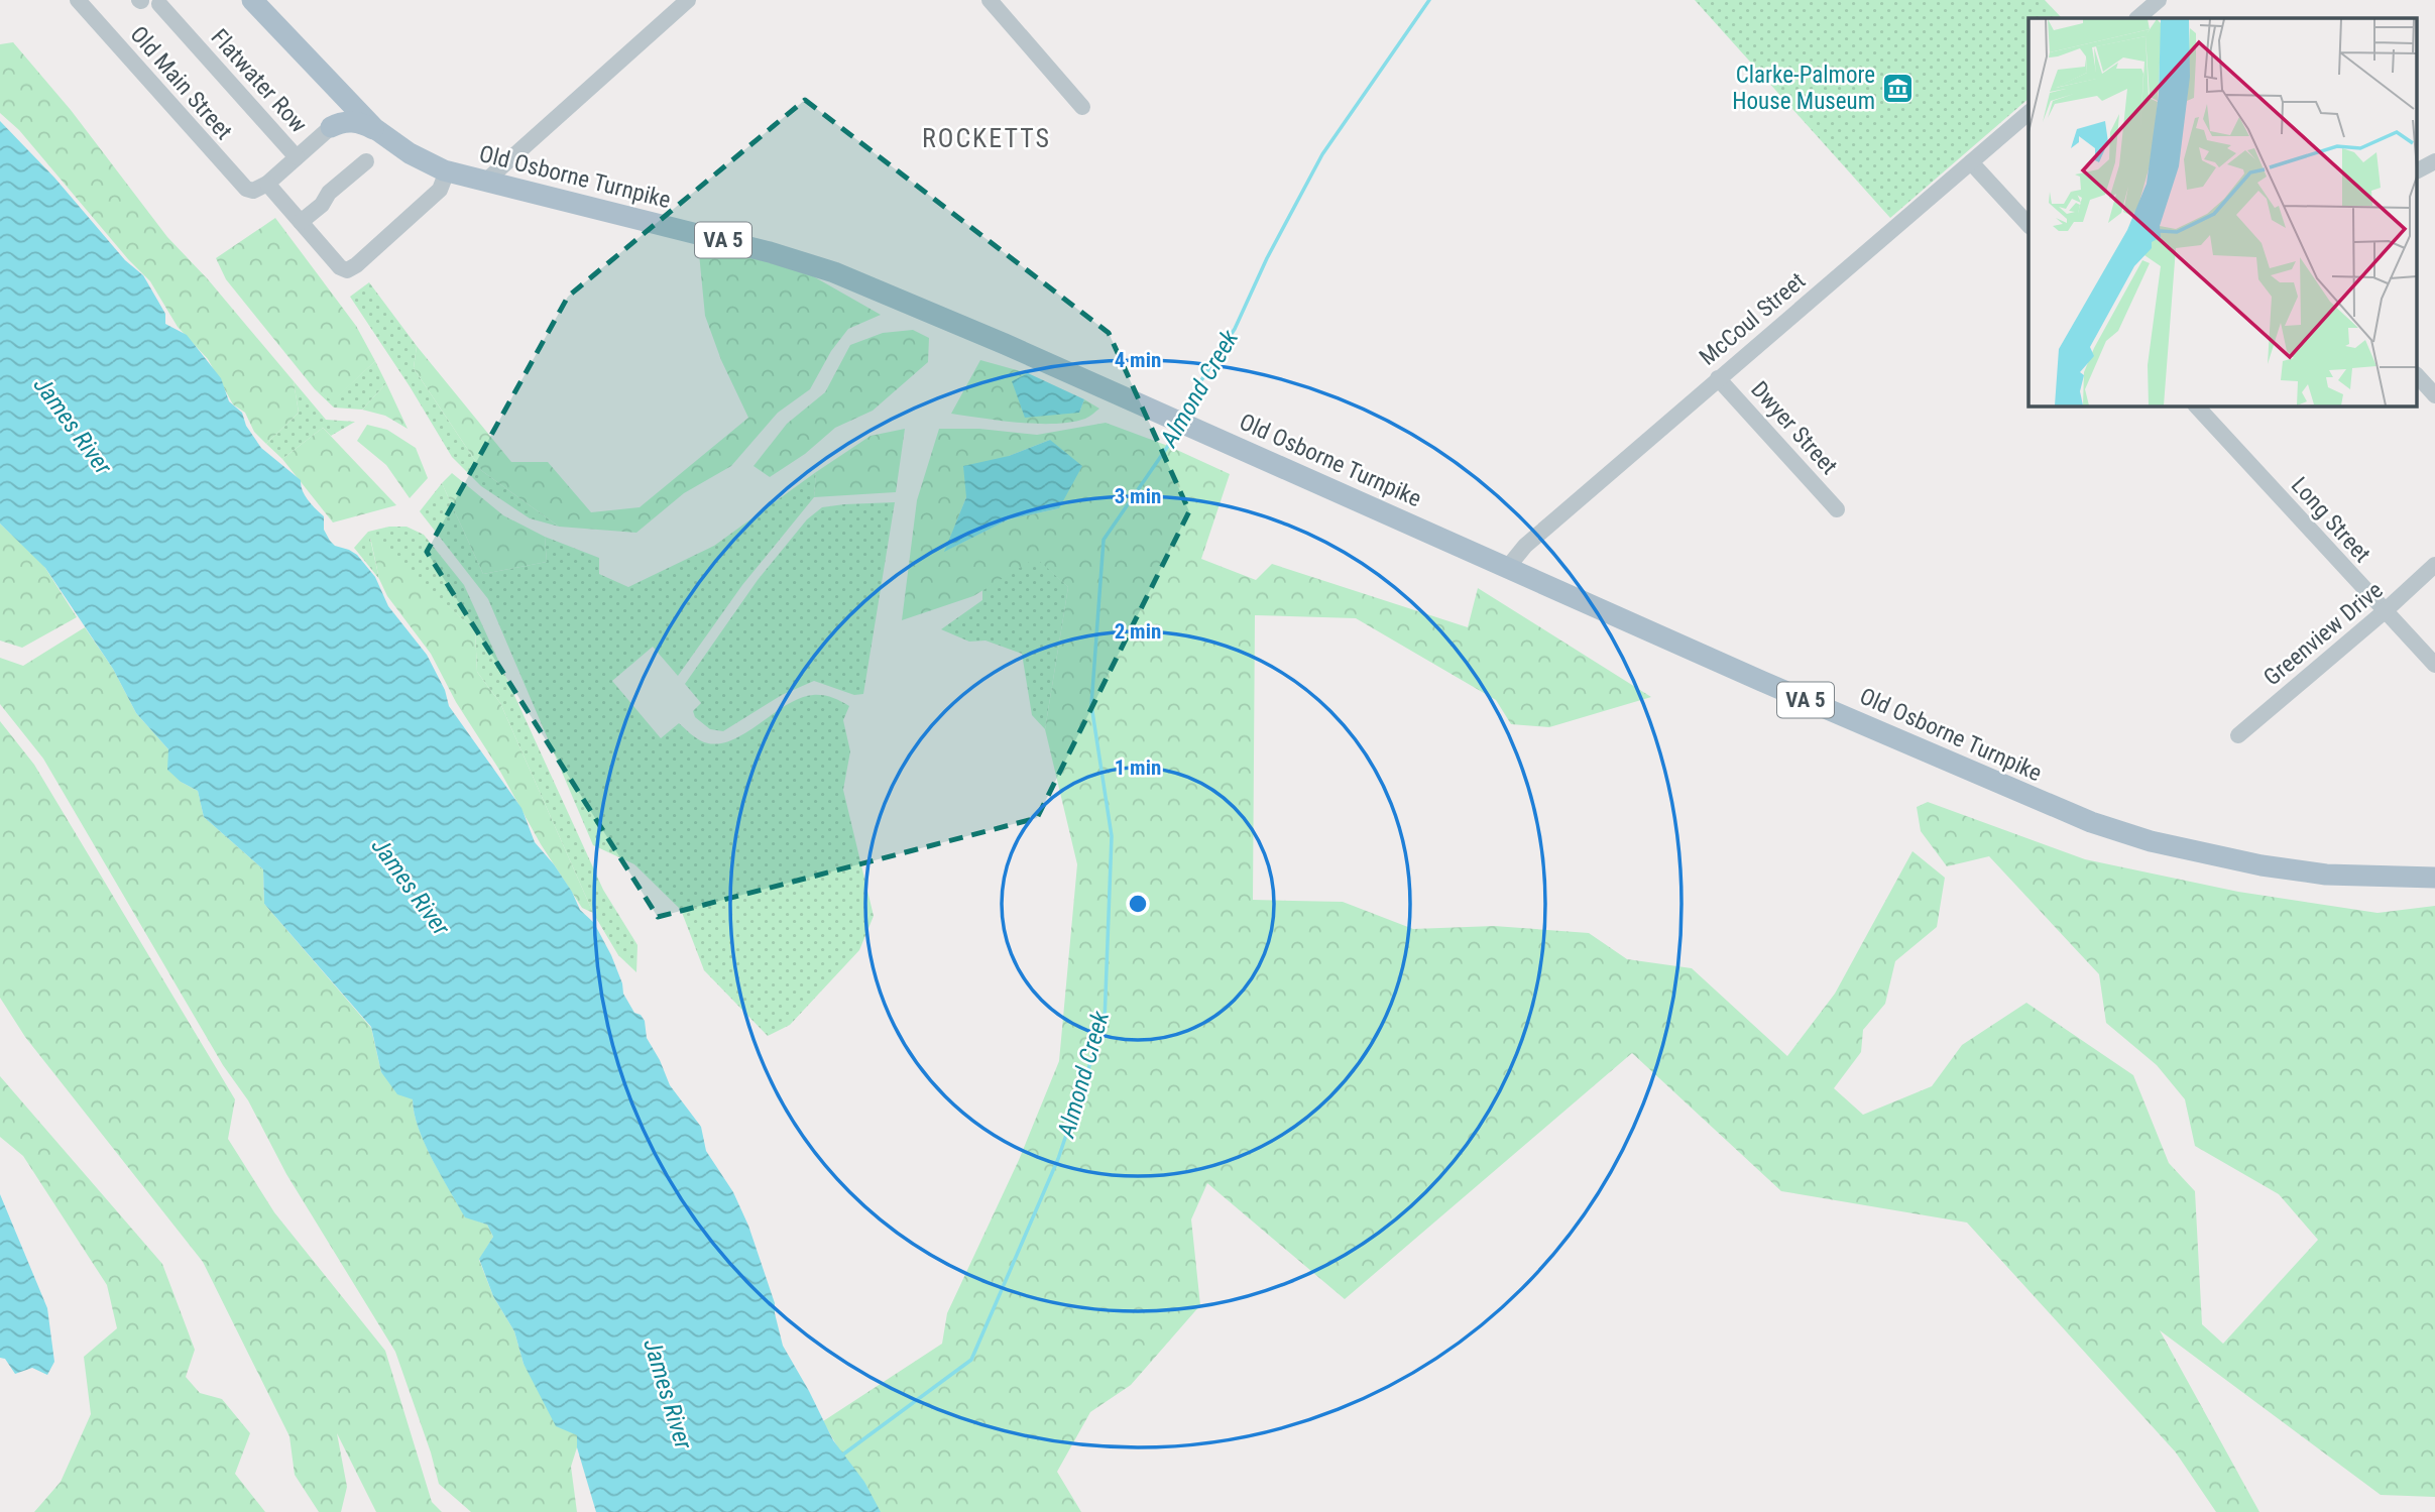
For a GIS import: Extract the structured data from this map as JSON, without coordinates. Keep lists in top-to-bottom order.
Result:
{
  "streets": {
    "main road": ["Old Osborne Turnpike", "VA 5"],
    "street": [
      "Flatwater Row",
      "Old Main Street",
      "McCoul Street",
      "Dwyer Street",
      "Long Street",
      "Greenview Drive"
    ]
  },
  "crossings": [
    ["Old Main Street", "Old Osborne Turnpike"],
    ["Old Osborne Turnpike", "McCoul Street"],
    ["McCoul Street", "Dwyer Street"],
    ["Long Street", "Greenview Drive"]
  ],
  "districts": ["ROCKETTS"],
  "water": ["Almond Creek", "James River"],
  "places": {
    "museum": ["Clarke-Palmore House Museum"]
  },
  "rings": [
    "4 min",
    "3 min",
    "2 min",
    "1 min"
  ]
}
